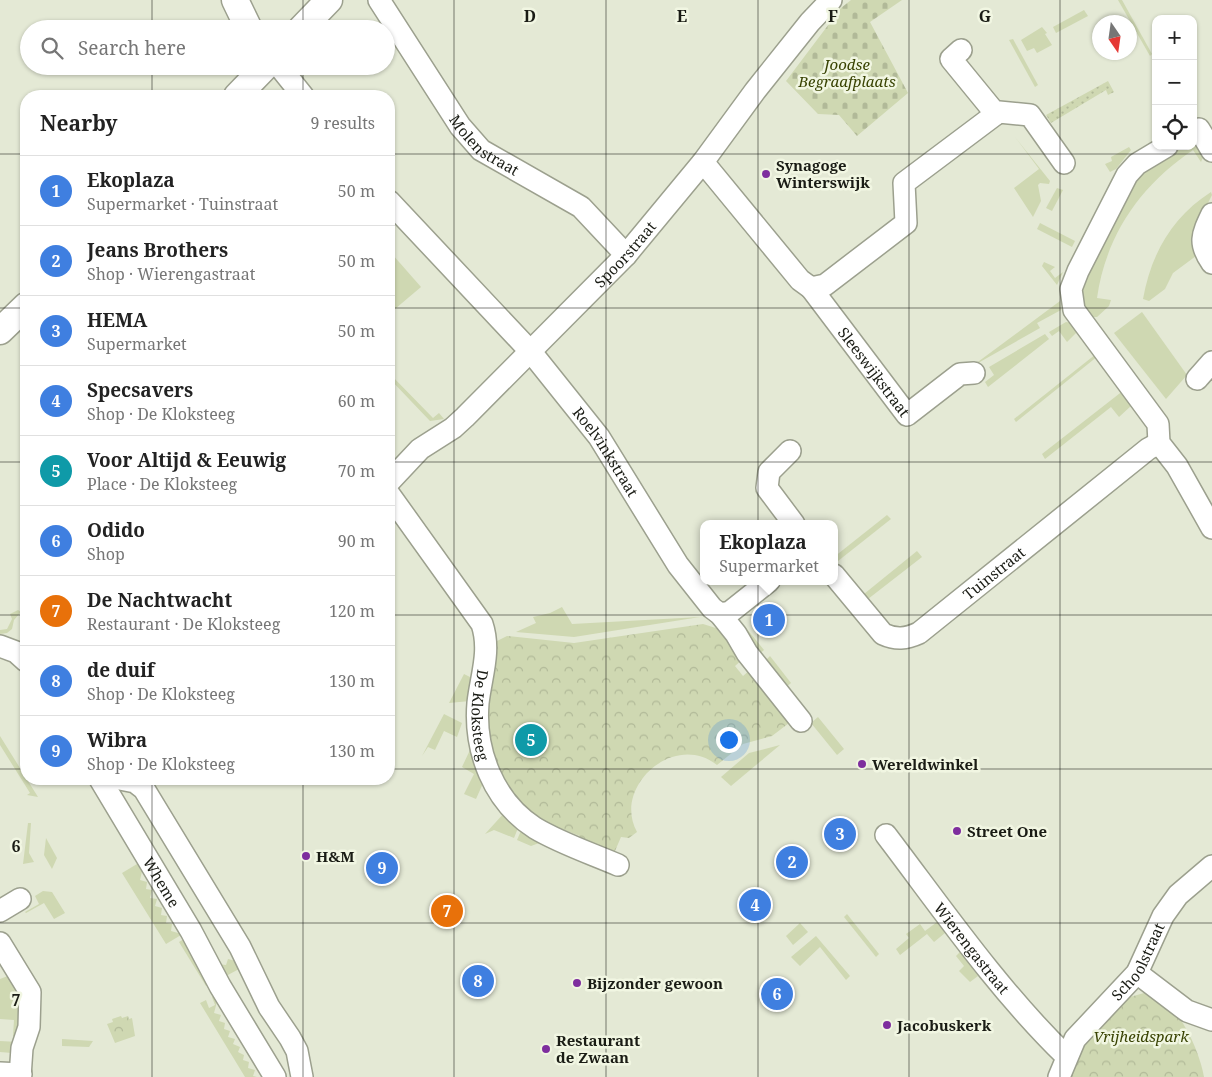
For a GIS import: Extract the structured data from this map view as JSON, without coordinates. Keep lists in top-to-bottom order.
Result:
{
  "streets": {
    "street": [
      "Molenstraat",
      "Spoorstraat",
      "Sleeswijkstraat",
      "Roelvinkstraat",
      "Tuinstraat",
      "De Kloksteeg",
      "Wheme",
      "Wierengastraat",
      "Schoolstraat"
    ]
  },
  "crossings": [
    ["Molenstraat", "Spoorstraat"],
    ["Spoorstraat", "Sleeswijkstraat"],
    ["Spoorstraat", "Roelvinkstraat"],
    ["Wierengastraat", "Schoolstraat"]
  ],
  "parks": ["Joodse Begraafplaats", "Vrijheidspark"],
  "places": [
    "Synagoge Winterswijk",
    "Wereldwinkel",
    "Street One",
    "H&M",
    "Bijzonder gewoon",
    "Jacobuskerk",
    "Restaurant de Zwaan"
  ],
  "north": "bottom",
  "page": {
    "map_buttons": ["+", "−"],
    "search": "Search here",
    "heading": ["Nearby", "9 results"],
    "list": [
      {
        "mark": "1",
        "name": "Ekoplaza",
        "note": "Supermarket · Tuinstraat",
        "value": "50 m"
      },
      {
        "mark": "2",
        "name": "Jeans Brothers",
        "note": "Shop · Wierengastraat",
        "value": "50 m"
      },
      {
        "mark": "3",
        "name": "HEMA",
        "note": "Supermarket",
        "value": "50 m"
      },
      {
        "mark": "4",
        "name": "Specsavers",
        "note": "Shop · De Kloksteeg",
        "value": "60 m"
      },
      {
        "mark": "5",
        "name": "Voor Altijd & Eeuwig",
        "note": "Place · De Kloksteeg",
        "value": "70 m"
      },
      {
        "mark": "6",
        "name": "Odido",
        "note": "Shop",
        "value": "90 m"
      },
      {
        "mark": "7",
        "name": "De Nachtwacht",
        "note": "Restaurant · De Kloksteeg",
        "value": "120 m"
      },
      {
        "mark": "8",
        "name": "de duif",
        "note": "Shop · De Kloksteeg",
        "value": "130 m"
      },
      {
        "mark": "9",
        "name": "Wibra",
        "note": "Shop · De Kloksteeg",
        "value": "130 m"
      }
    ],
    "popup": ["Ekoplaza", "Supermarket"],
    "pins": [
      "1",
      "5",
      "3",
      "2",
      "9",
      "4",
      "7",
      "8",
      "6"
    ]
  },
  "grid": {
    "columns": [
      "D",
      "E",
      "F",
      "G"
    ],
    "rows": ["6", "7"]
  }
}
